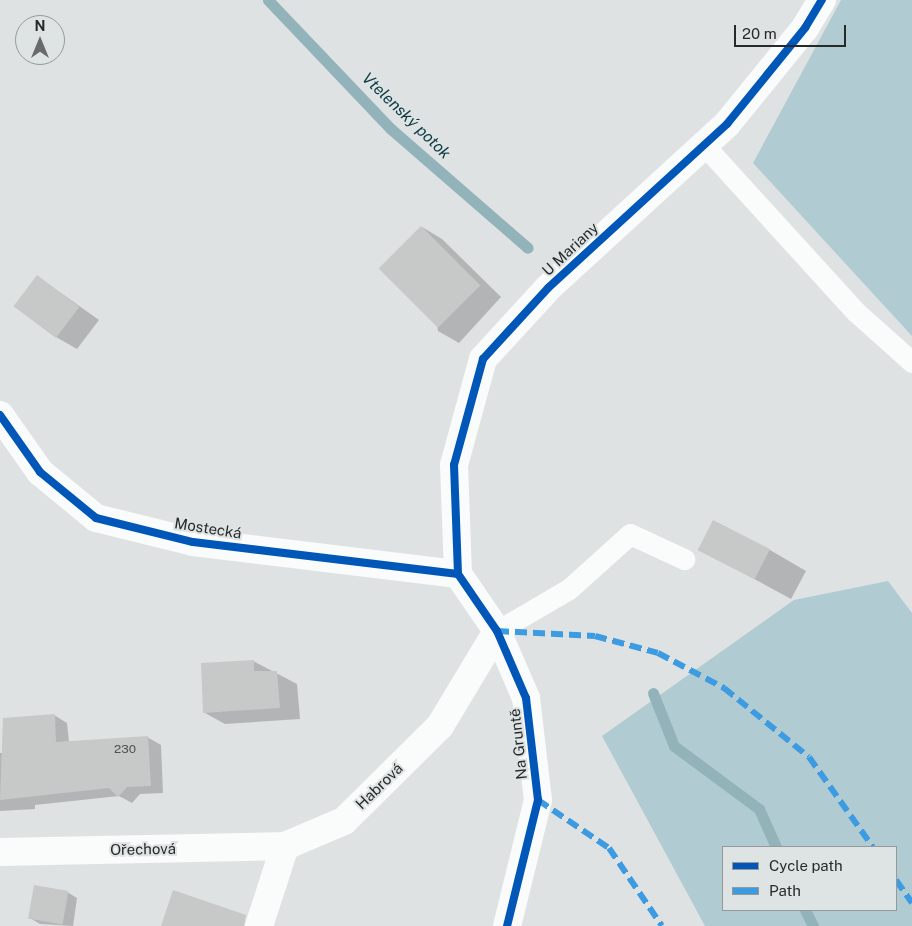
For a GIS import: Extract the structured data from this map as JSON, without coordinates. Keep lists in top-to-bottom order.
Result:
{
  "streets": {
    "street": [
      "U Mariany",
      "Mostecká",
      "Na Gruntě",
      "Habrová",
      "Ořechová"
    ]
  },
  "crossings": [
    ["U Mariany", "Mostecká"],
    ["U Mariany", "Na Gruntě"],
    ["Mostecká", "Na Gruntě"],
    ["Na Gruntě", "Habrová"],
    ["Habrová", "Ořechová"]
  ],
  "water": ["Vtelenský potok"],
  "house_numbers": ["230"],
  "legend": ["Cycle path", "Path"],
  "scale_bar": "20 m",
  "north": "top"
}
